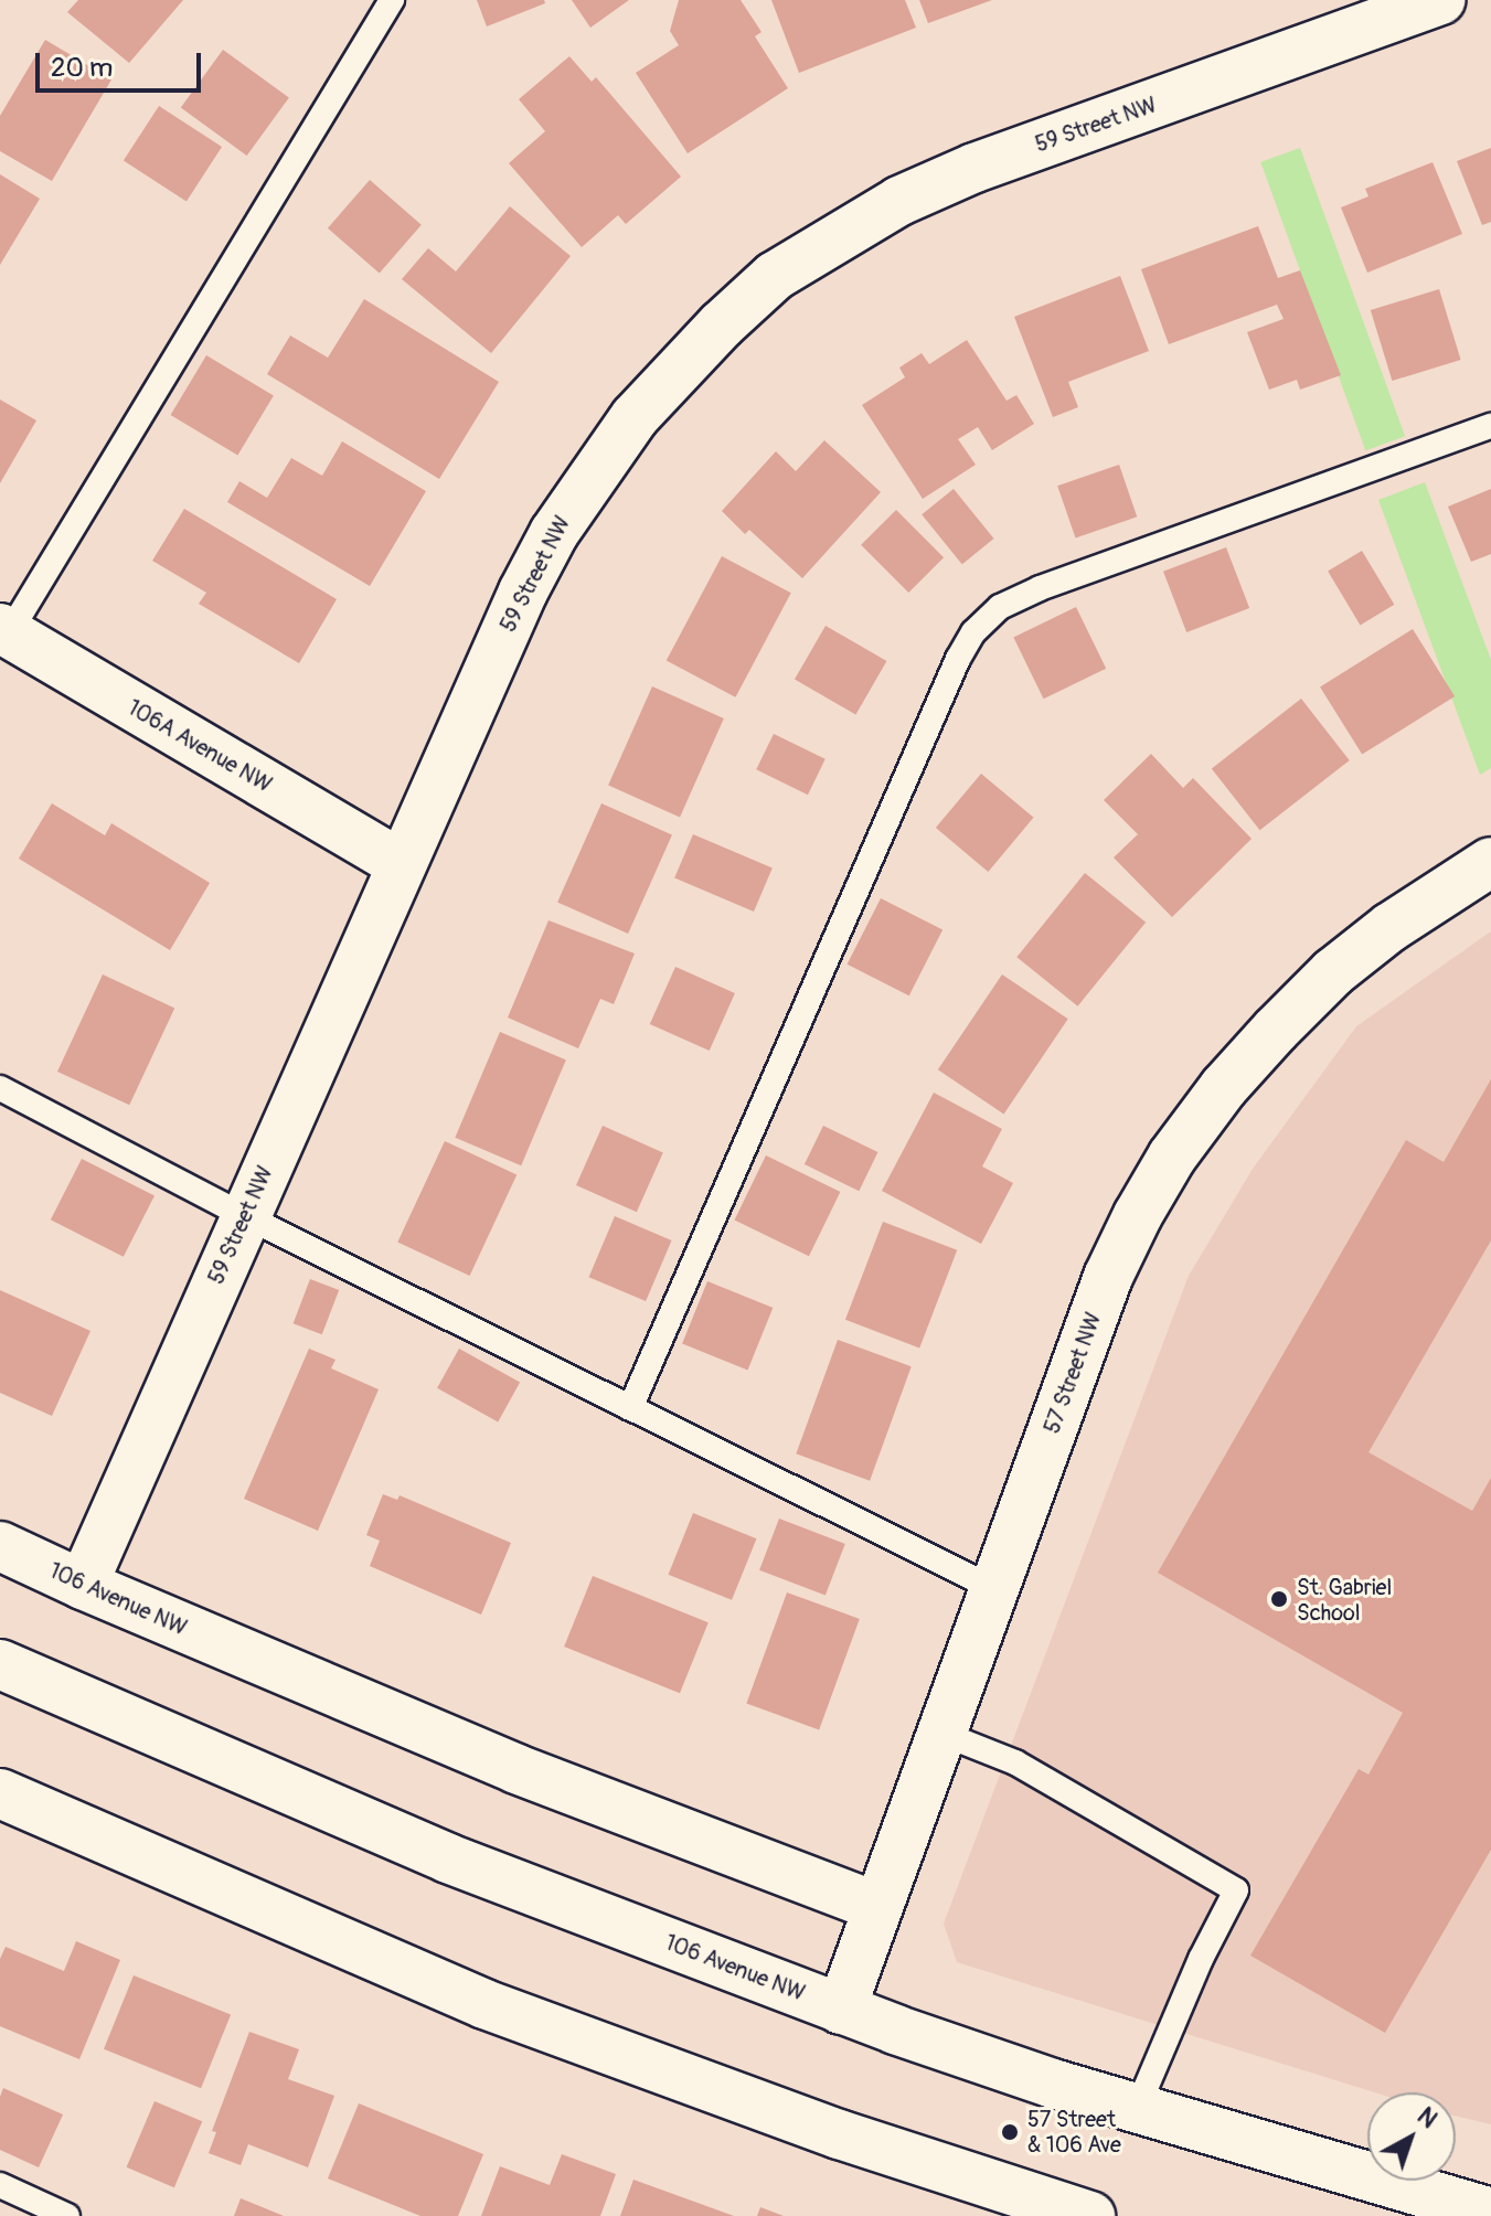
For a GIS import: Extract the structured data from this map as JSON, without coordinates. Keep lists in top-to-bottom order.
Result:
{
  "streets": {
    "street": [
      "59 Street NW",
      "106A Avenue NW",
      "57 Street NW",
      "106 Avenue NW"
    ]
  },
  "crossings": [
    ["59 Street NW", "106A Avenue NW"],
    ["59 Street NW", "106 Avenue NW"],
    ["57 Street NW", "106 Avenue NW"]
  ],
  "places": ["St. Gabriel School", "57 Street & 106 Ave"],
  "scale_bar": "20 m",
  "north": "top right"
}
